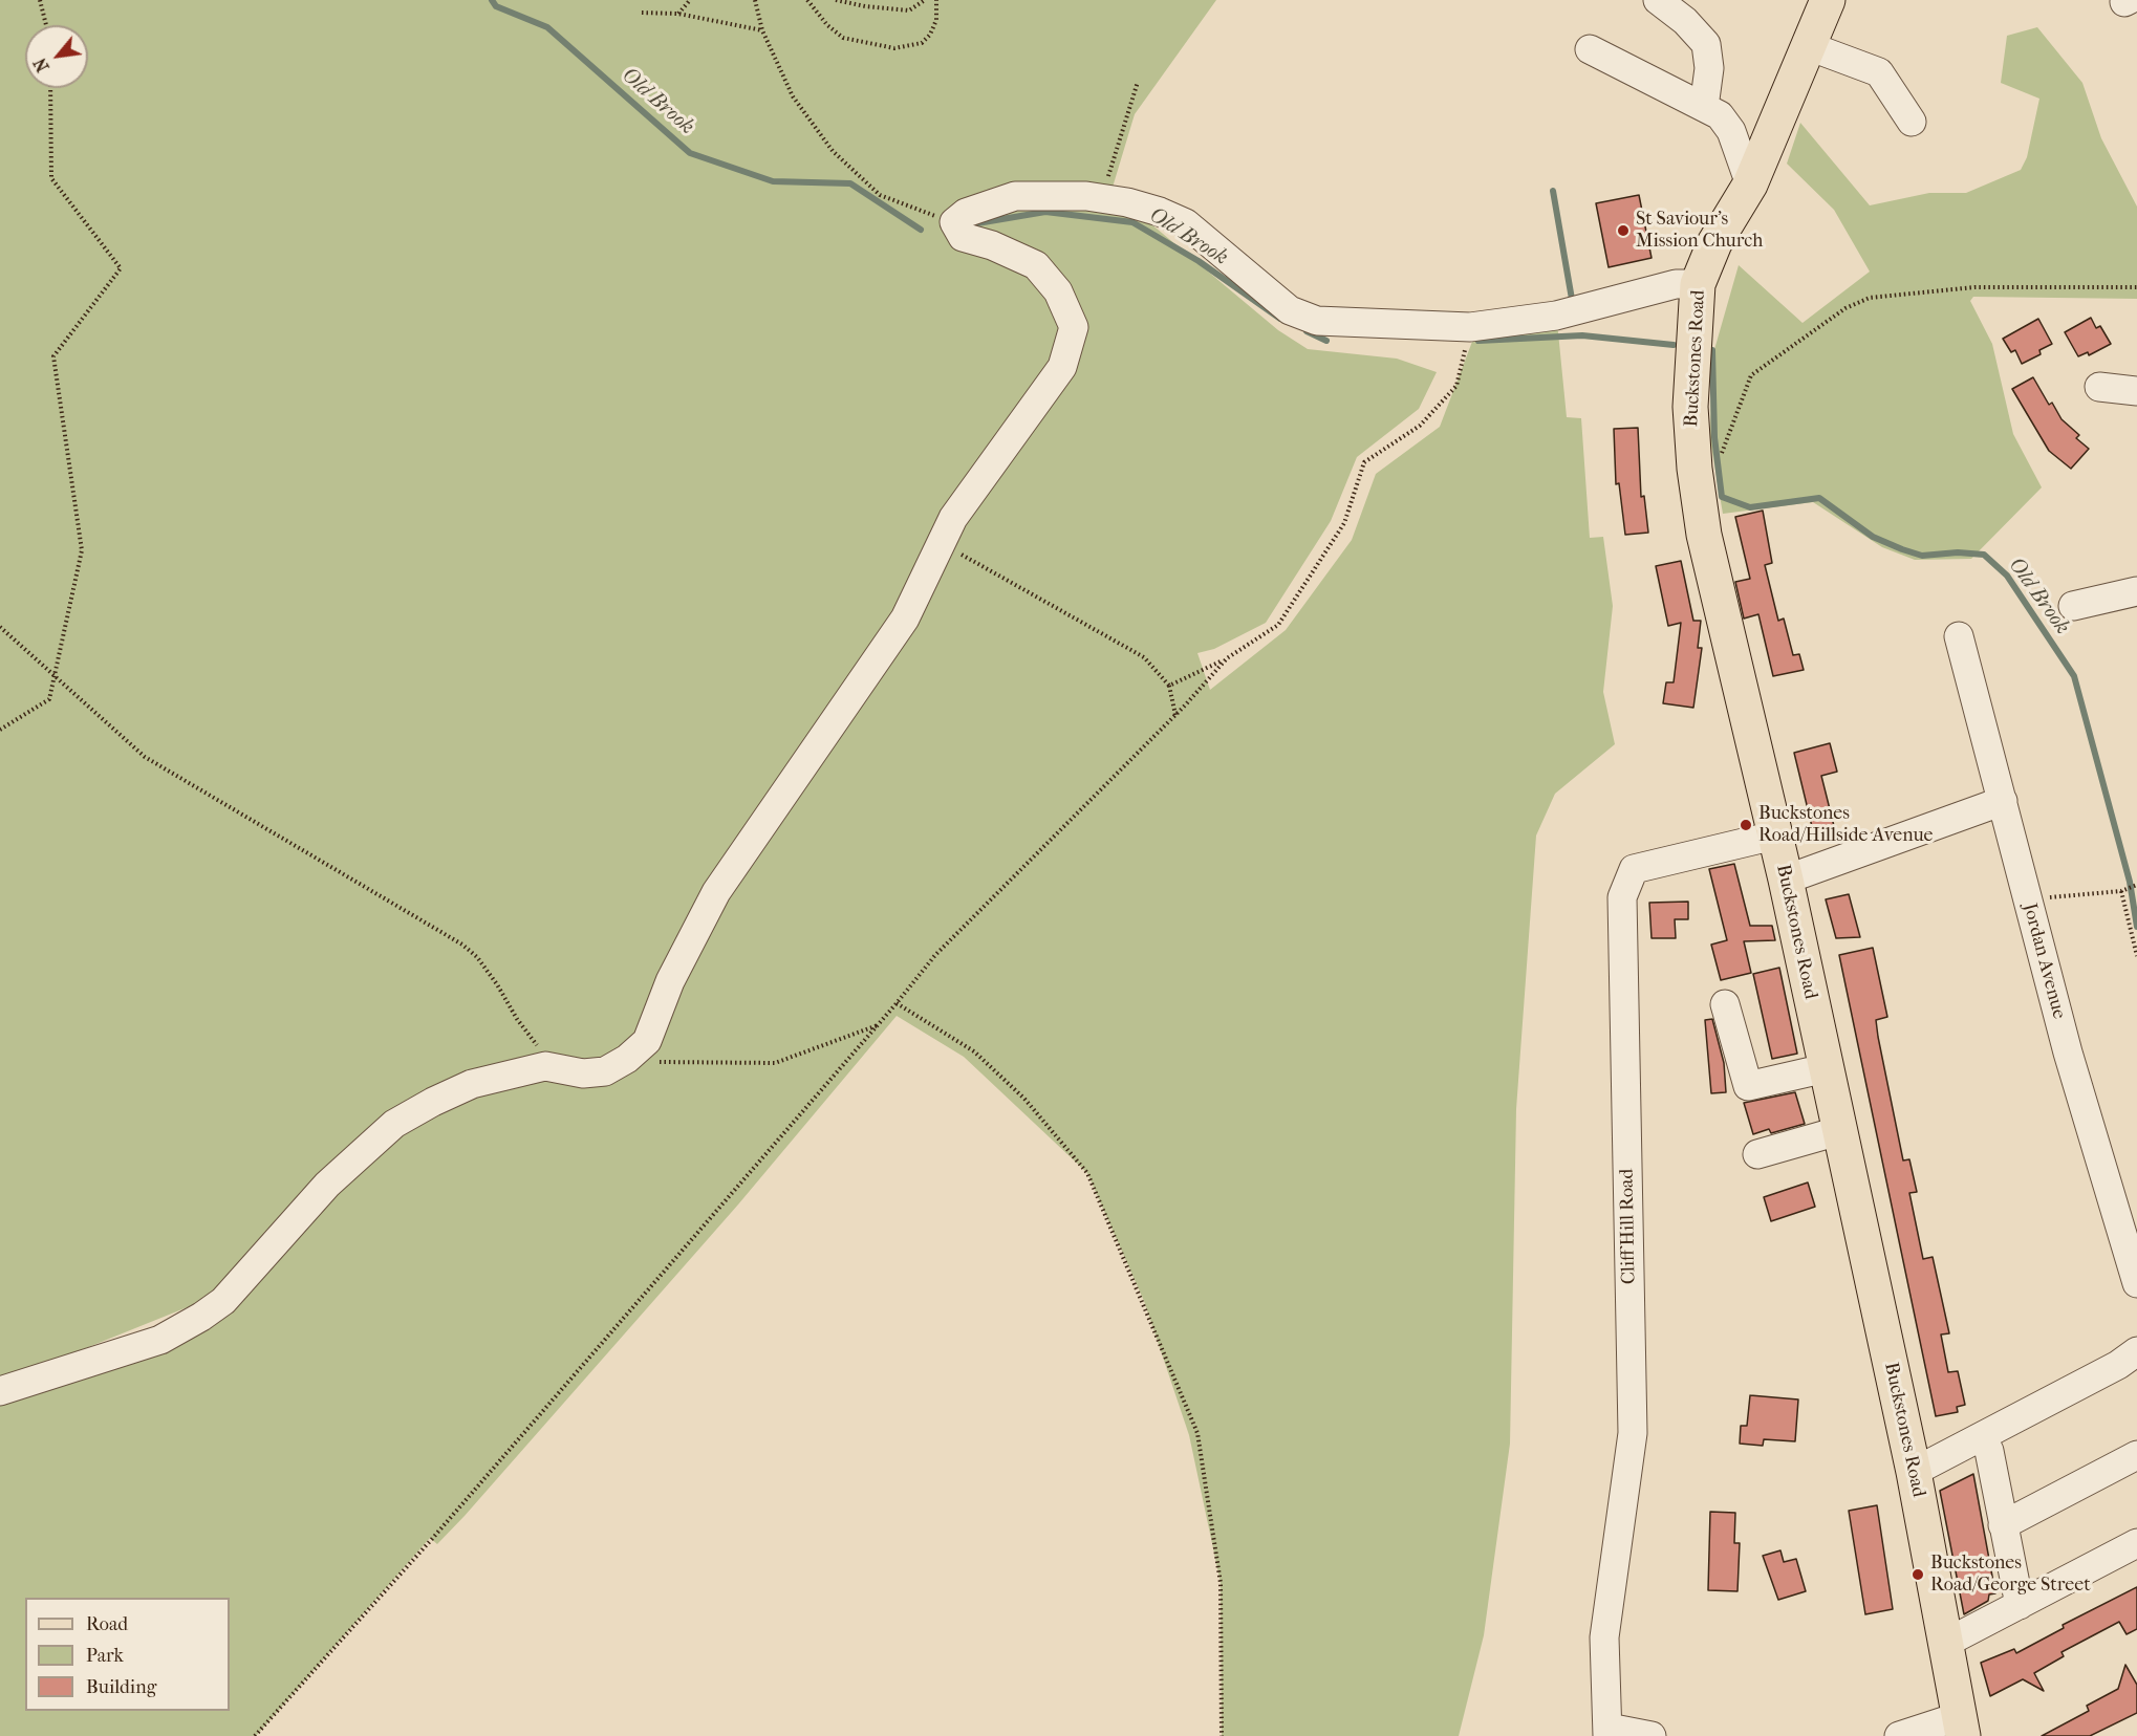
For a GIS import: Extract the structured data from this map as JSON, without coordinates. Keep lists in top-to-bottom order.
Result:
{
  "streets": {
    "main road": ["Buckstones Road"],
    "street": ["Jordan Avenue", "Cliff Hill Road"]
  },
  "crossings": [
    ["Buckstones Road", "Cliff Hill Road"]
  ],
  "water": ["Old Brook"],
  "places": ["St Saviour's Mission Church", "Buckstones Road/Hillside Avenue", "Buckstones Road/George Street"],
  "legend": ["Road", "Park", "Building"],
  "north": "bottom left"
}
